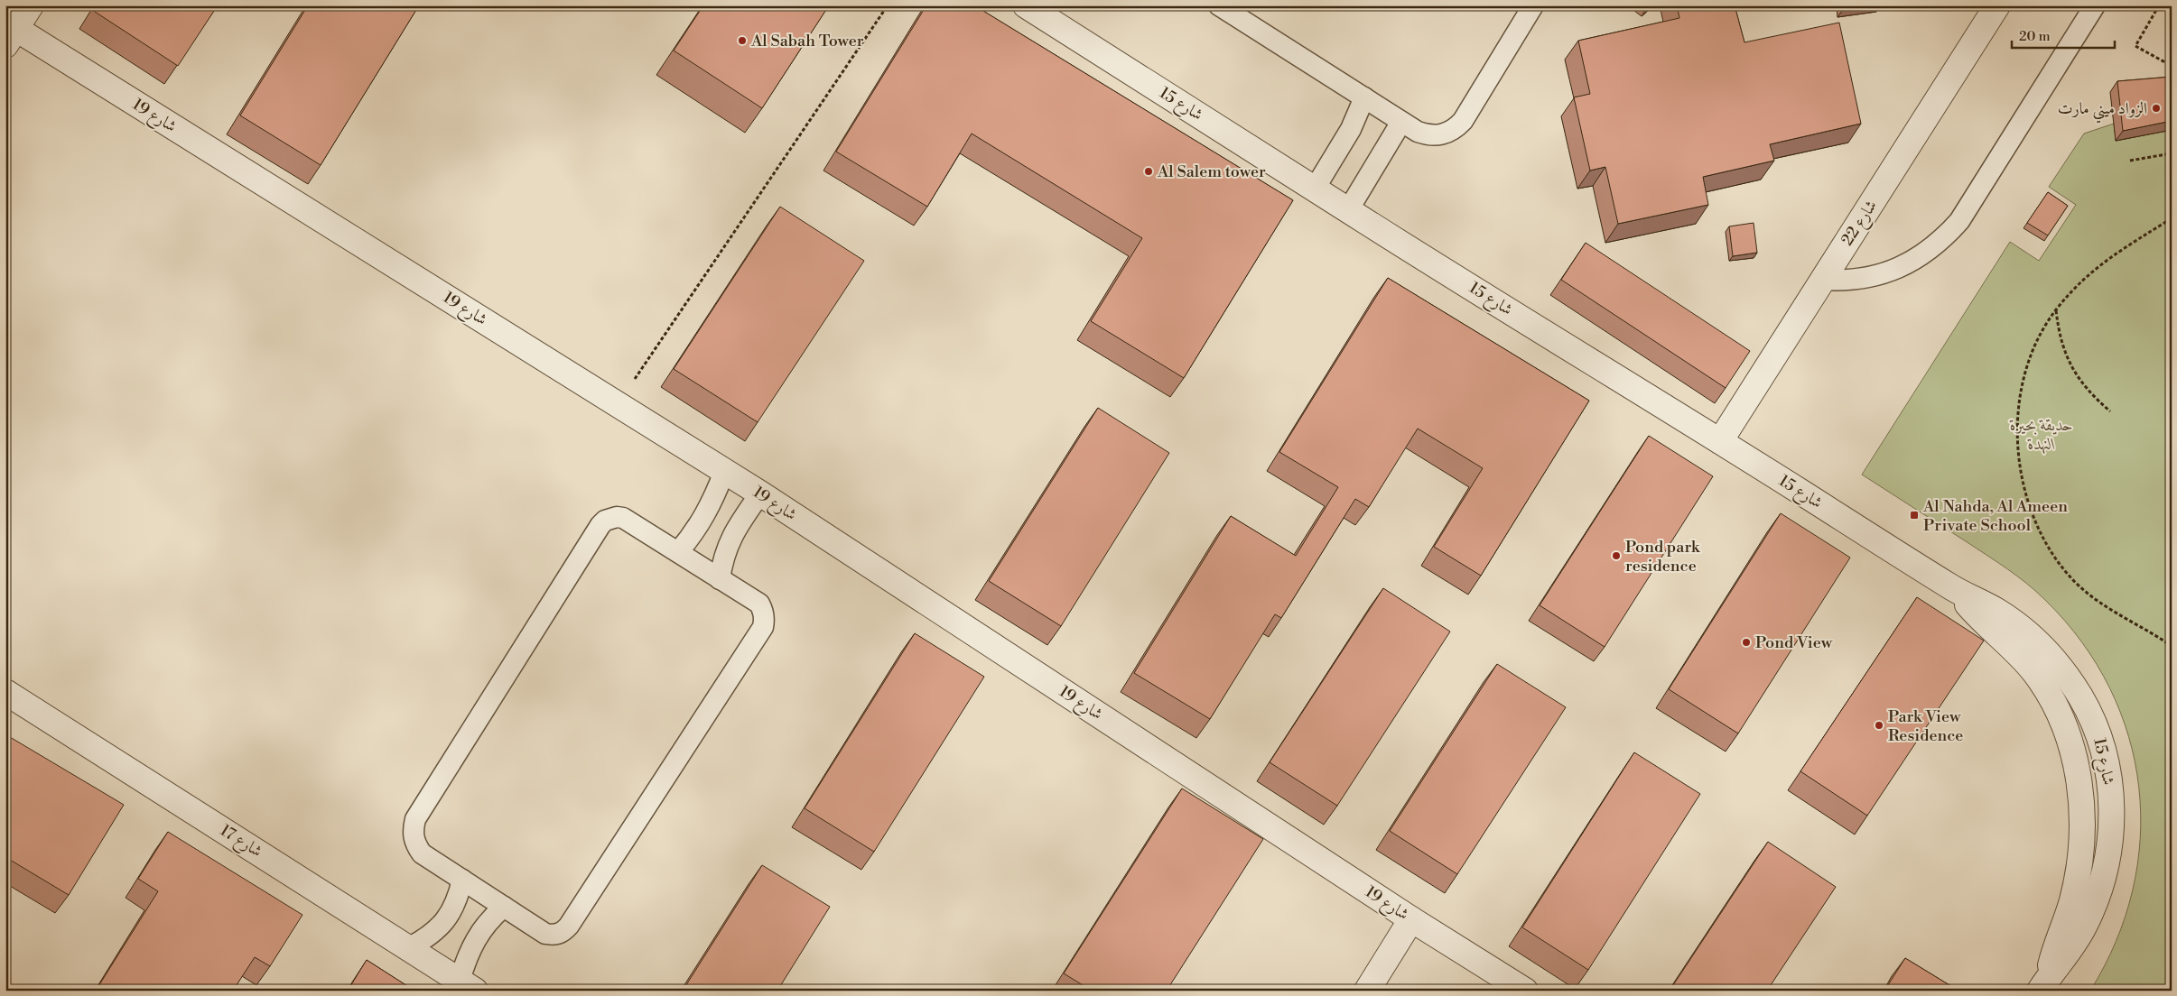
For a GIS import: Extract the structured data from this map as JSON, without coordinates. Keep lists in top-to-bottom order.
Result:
{
  "streets": {
    "street": [
      "شارع 15",
      "شارع 19",
      "شارع 22",
      "شارع 17"
    ]
  },
  "crossings": [
    ["شارع 15", "شارع 22"]
  ],
  "parks": ["حديقة بحيرة النهدة"],
  "places": {
    "other": [
      "Al Sabah Tower",
      "الزواد ميني مارت",
      "Al Salem tower",
      "Pond park residence",
      "Pond View",
      "Park View Residence"
    ],
    "transit": ["Al Nahda, Al Ameen Private School"]
  },
  "scale_bar": "20 m"
}
